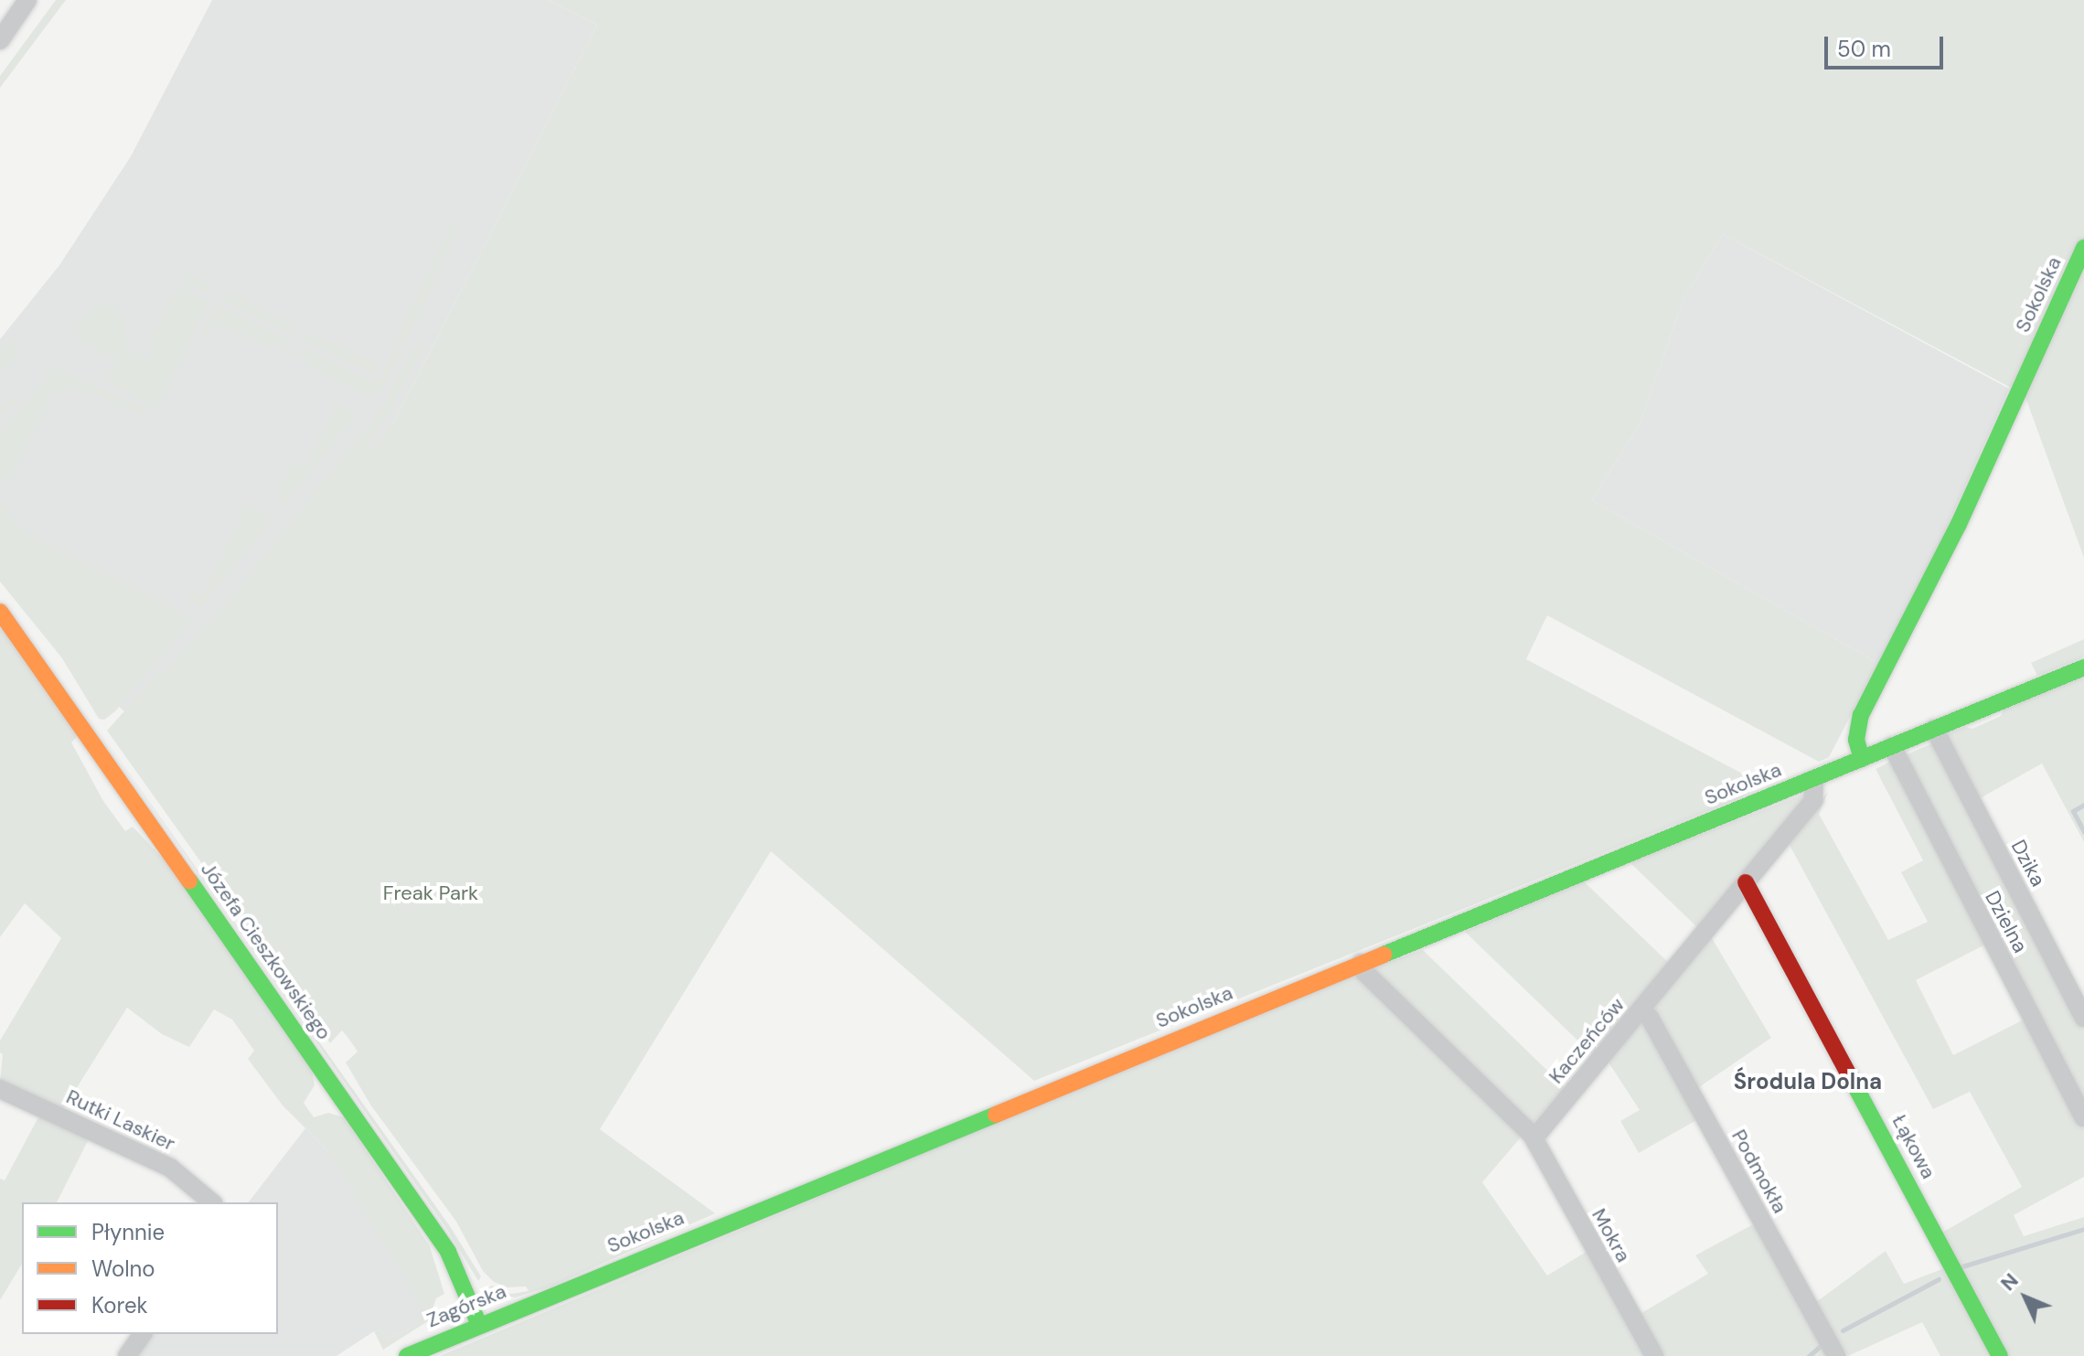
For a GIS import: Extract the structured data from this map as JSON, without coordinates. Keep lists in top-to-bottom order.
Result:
{
  "streets": {
    "street": [
      "Sokolska",
      "Dzika",
      "Dzielna",
      "Józefa Cieszkowskiego",
      "Kaczeńców",
      "Rutki Laskier",
      "Łąkowa",
      "Podmokła",
      "Mokra",
      "Zagórska"
    ]
  },
  "crossings": [
    ["Sokolska", "Dzika"],
    ["Sokolska", "Dzielna"],
    ["Sokolska", "Kaczeńców"],
    ["Sokolska", "Zagórska"],
    ["Józefa Cieszkowskiego", "Zagórska"],
    ["Kaczeńców", "Łąkowa"],
    ["Kaczeńców", "Podmokła"],
    ["Kaczeńców", "Mokra"]
  ],
  "districts": ["Środula Dolna"],
  "parks": ["Freak Park"],
  "legend": ["Płynnie", "Wolno", "Korek"],
  "scale_bar": "50 m",
  "north": "top left"
}
